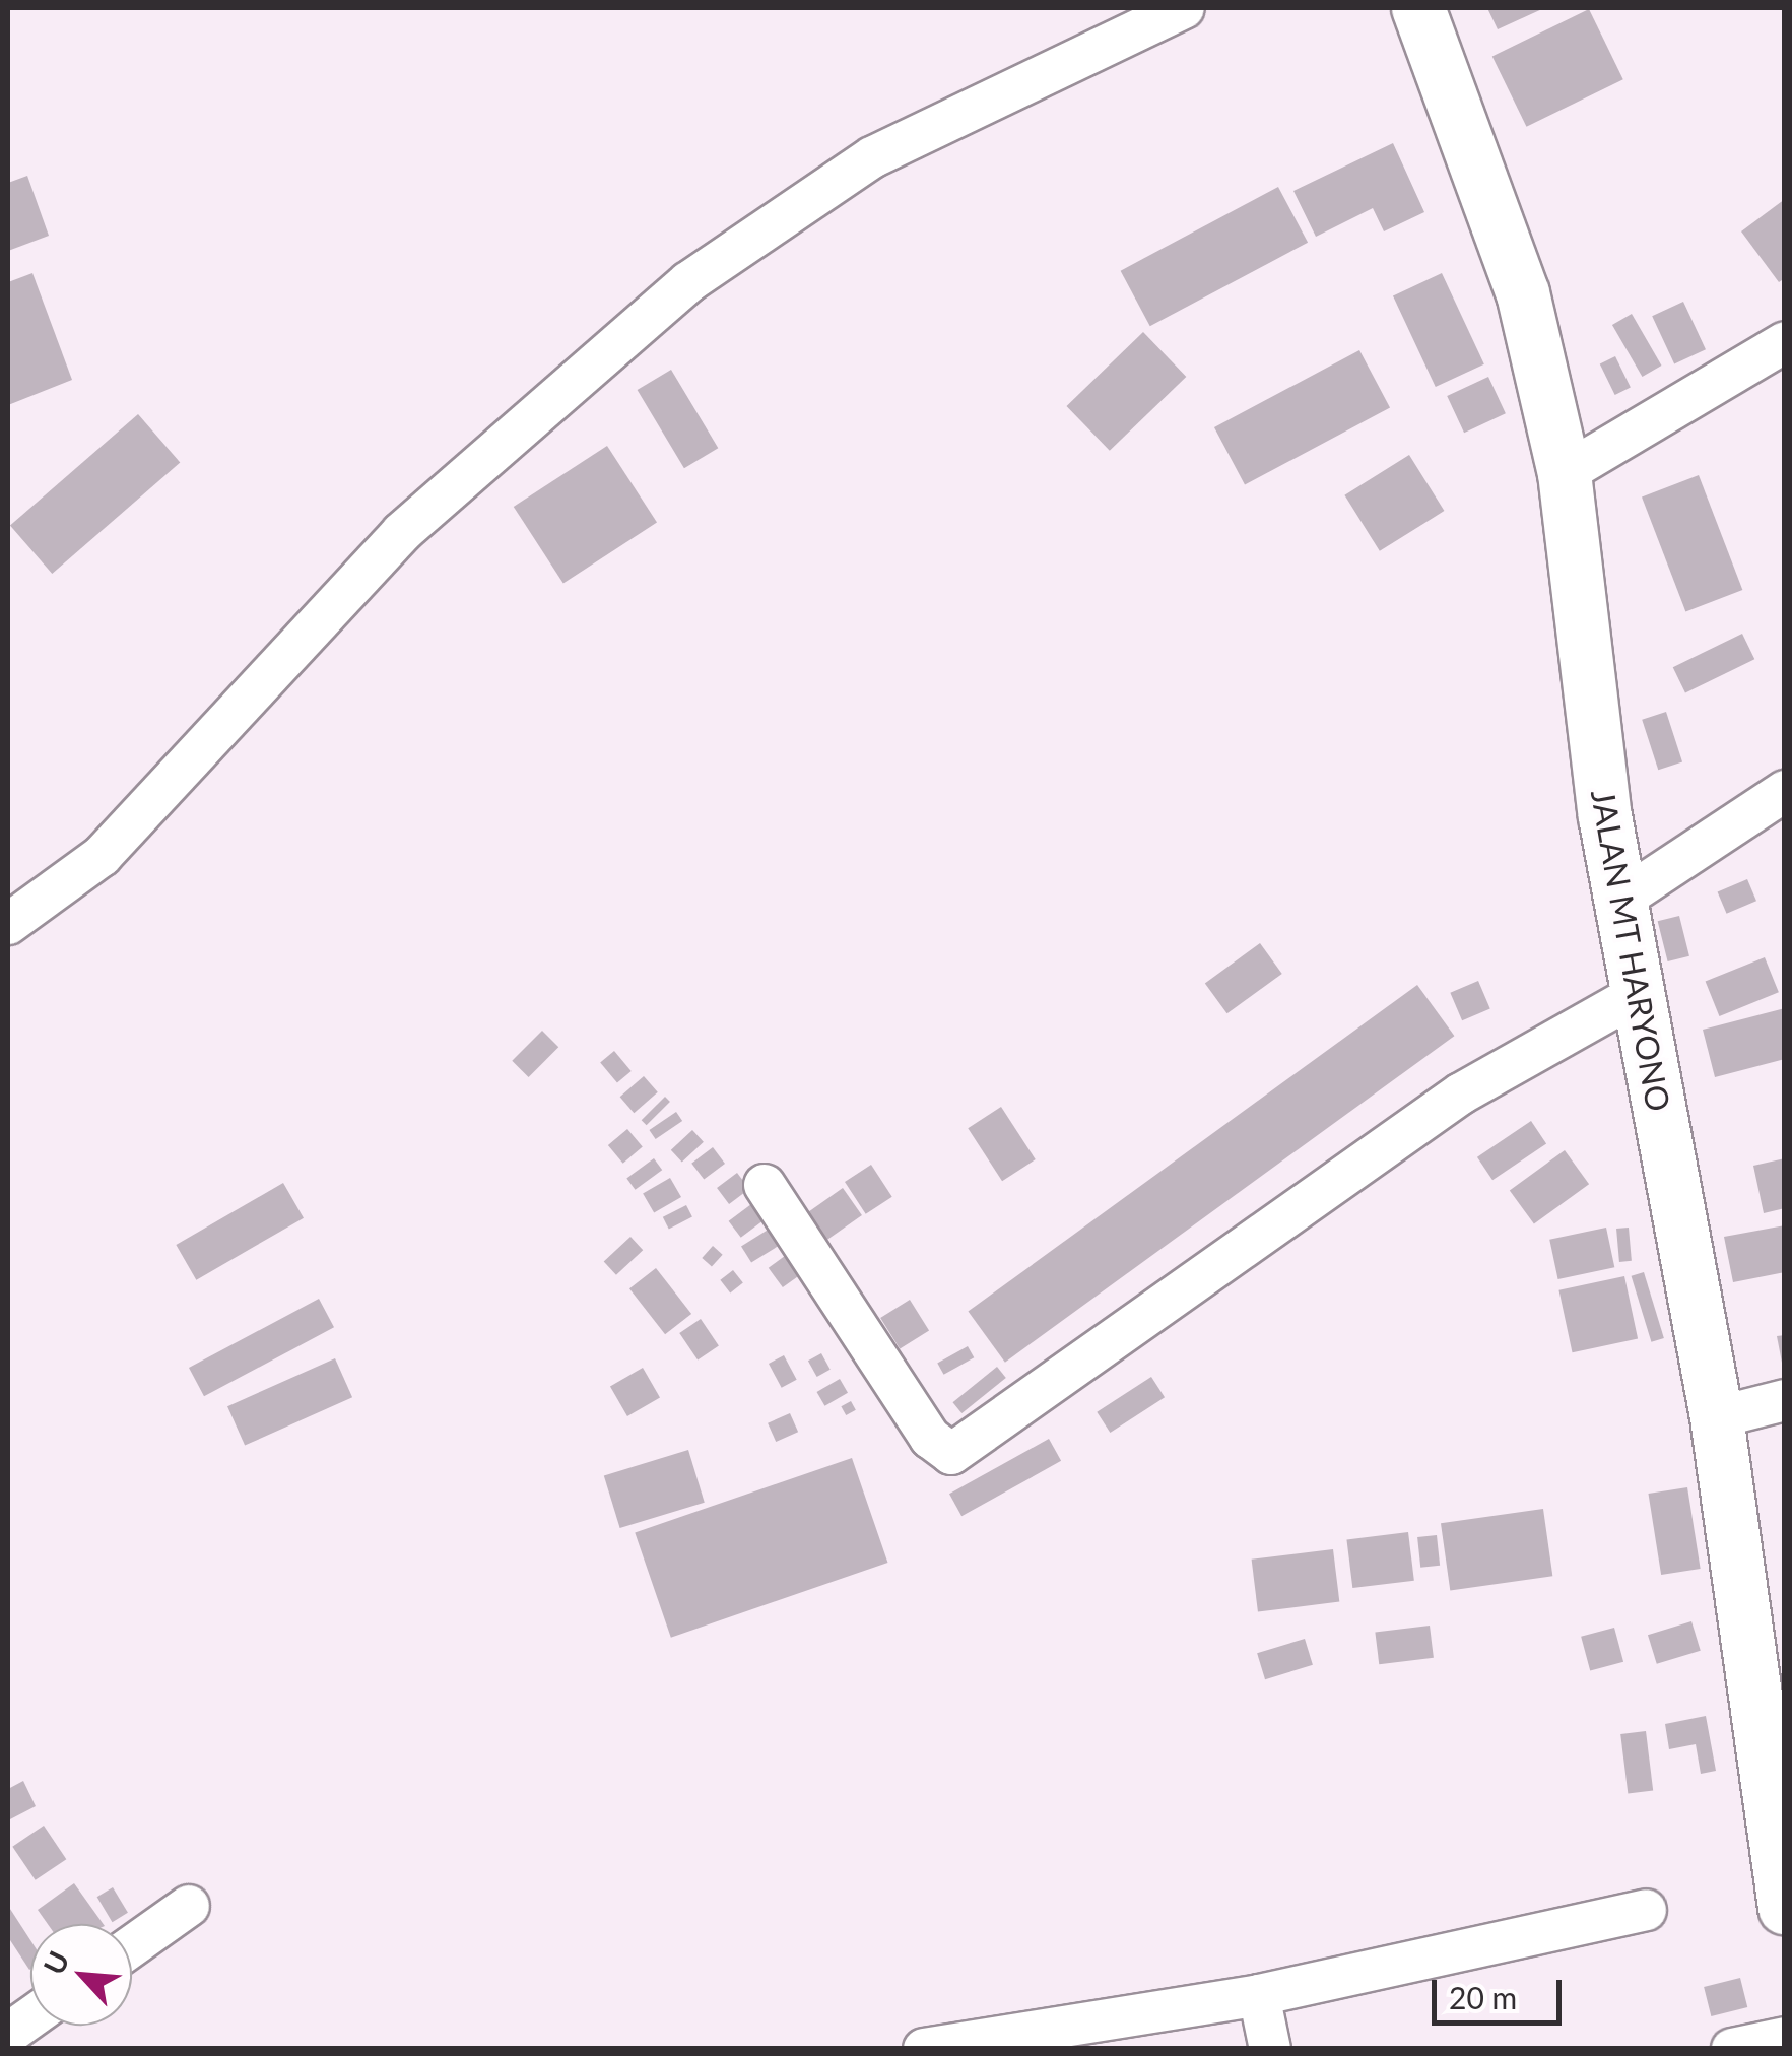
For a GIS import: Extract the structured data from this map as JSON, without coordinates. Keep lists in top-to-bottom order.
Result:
{
  "streets": {
    "main road": ["JALAN MT HARYONO"]
  },
  "scale_bar": "20 m",
  "north": "top left"
}
